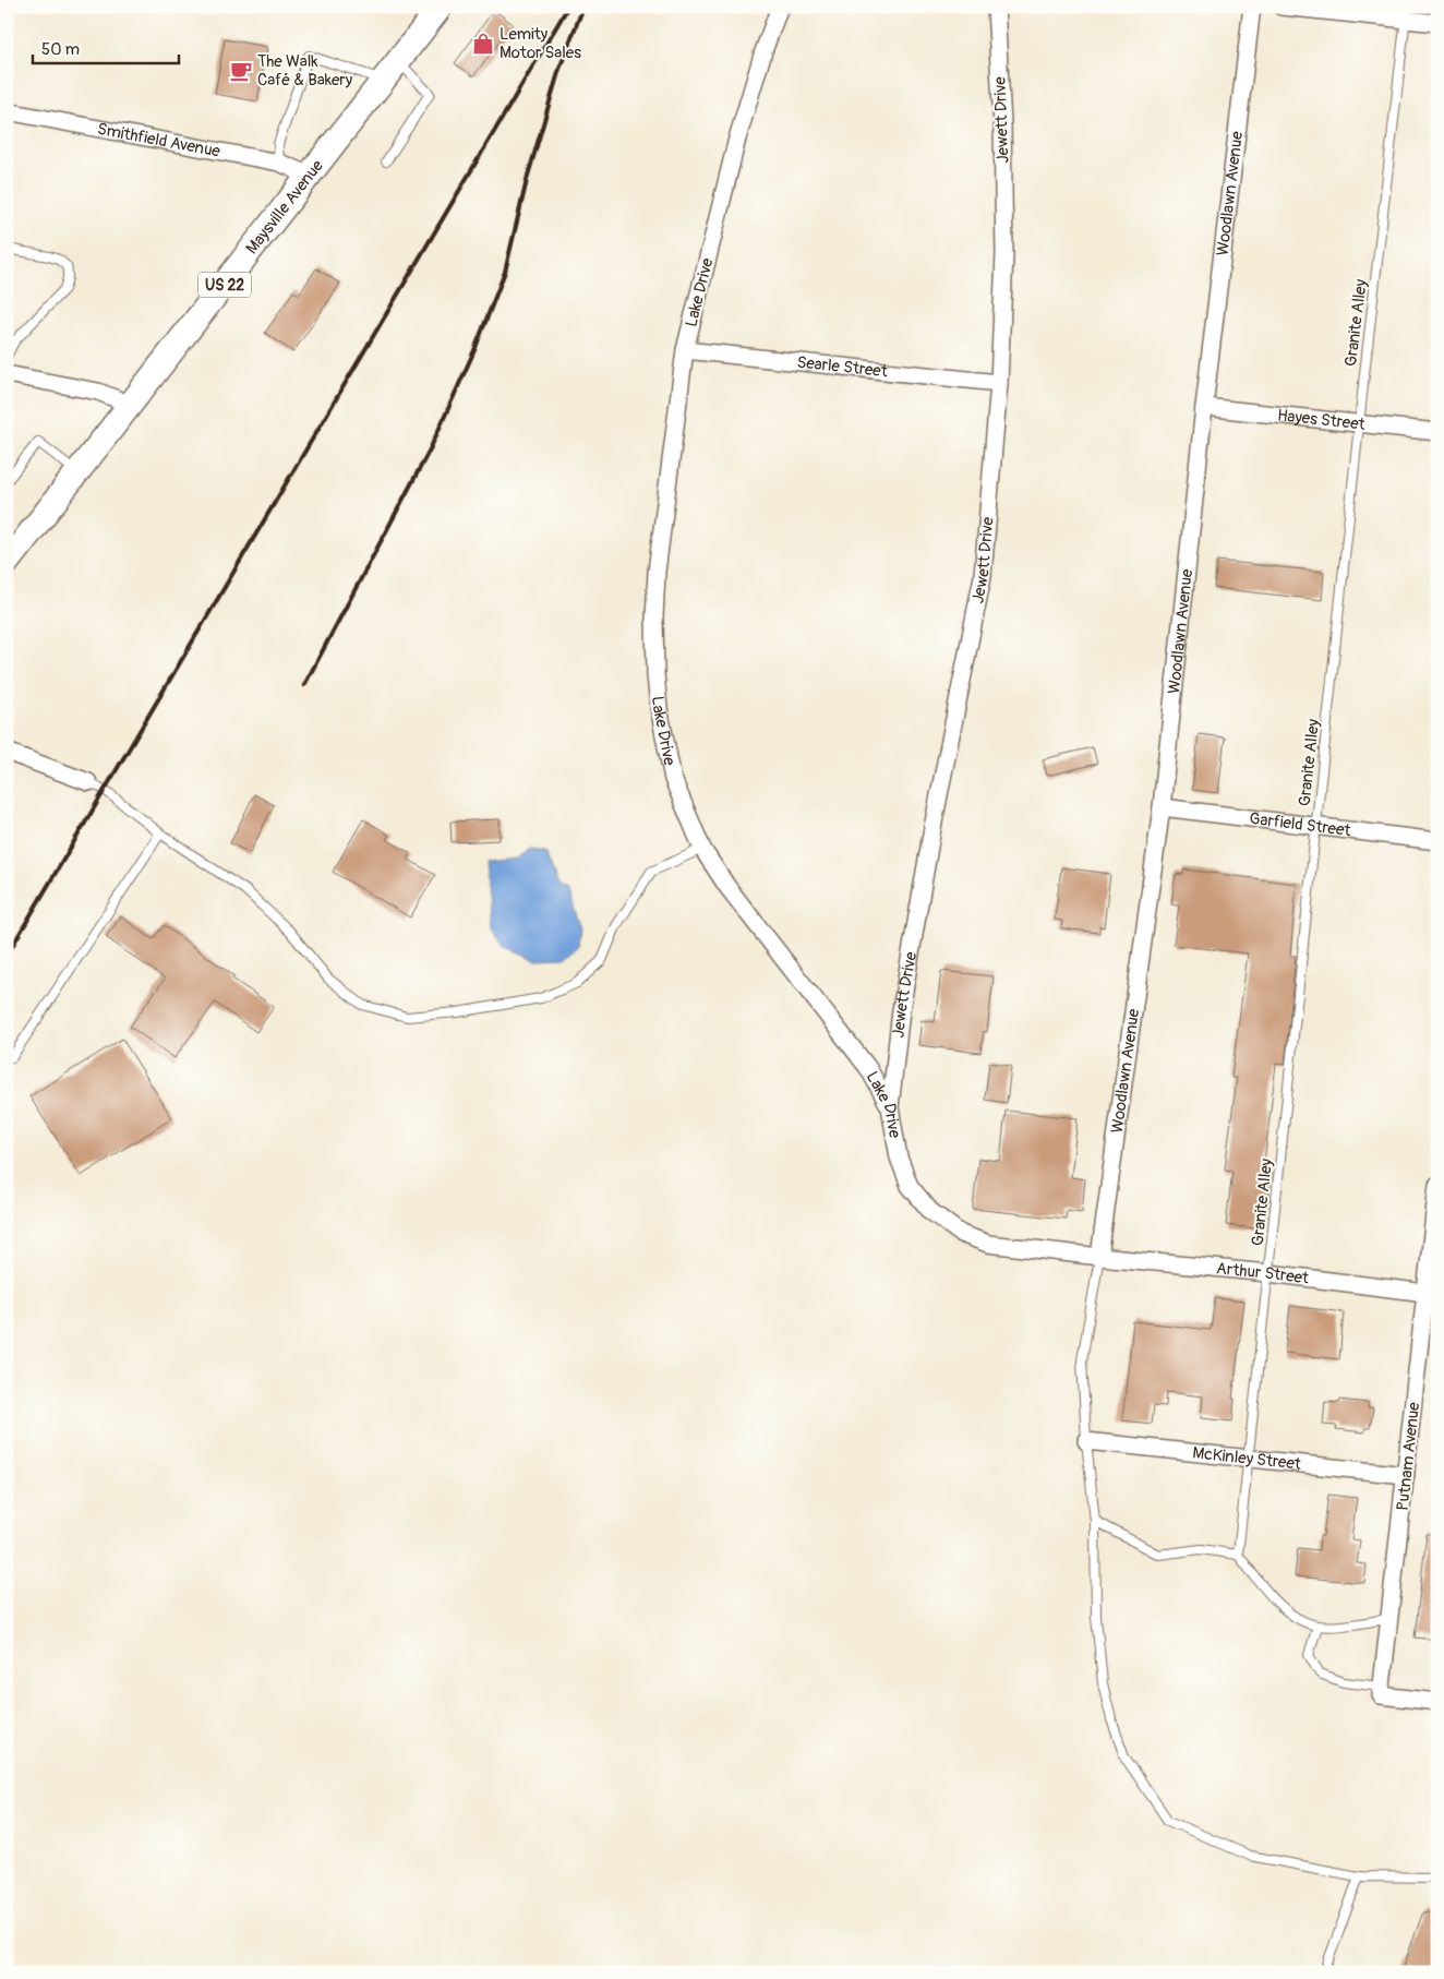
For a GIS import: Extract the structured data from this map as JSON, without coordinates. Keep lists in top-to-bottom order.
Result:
{
  "streets": {
    "main road": ["Maysville Avenue", "US 22"],
    "street": [
      "Jewett Drive",
      "Smithfield Avenue",
      "Woodlawn Avenue",
      "Lake Drive",
      "Searle Street",
      "Hayes Street",
      "Garfield Street",
      "Arthur Street",
      "Putnam Avenue",
      "McKinley Street"
    ],
    "lane": ["Granite Alley"]
  },
  "crossings": [
    ["Jewett Drive", "Lake Drive"],
    ["Jewett Drive", "Searle Street"],
    ["Smithfield Avenue", "Maysville Avenue"],
    ["Woodlawn Avenue", "Lake Drive"],
    ["Woodlawn Avenue", "Hayes Street"],
    ["Woodlawn Avenue", "Garfield Street"],
    ["Woodlawn Avenue", "Arthur Street"],
    ["Lake Drive", "Searle Street"],
    ["Lake Drive", "Arthur Street"],
    ["Granite Alley", "Hayes Street"],
    ["Granite Alley", "Garfield Street"],
    ["Granite Alley", "Arthur Street"],
    ["Granite Alley", "McKinley Street"],
    ["Arthur Street", "Putnam Avenue"],
    ["Putnam Avenue", "McKinley Street"]
  ],
  "places": {
    "shop": ["Lemity Motor Sales"],
    "cafe": ["The Walk Café & Bakery"]
  },
  "scale_bar": "50 m"
}
